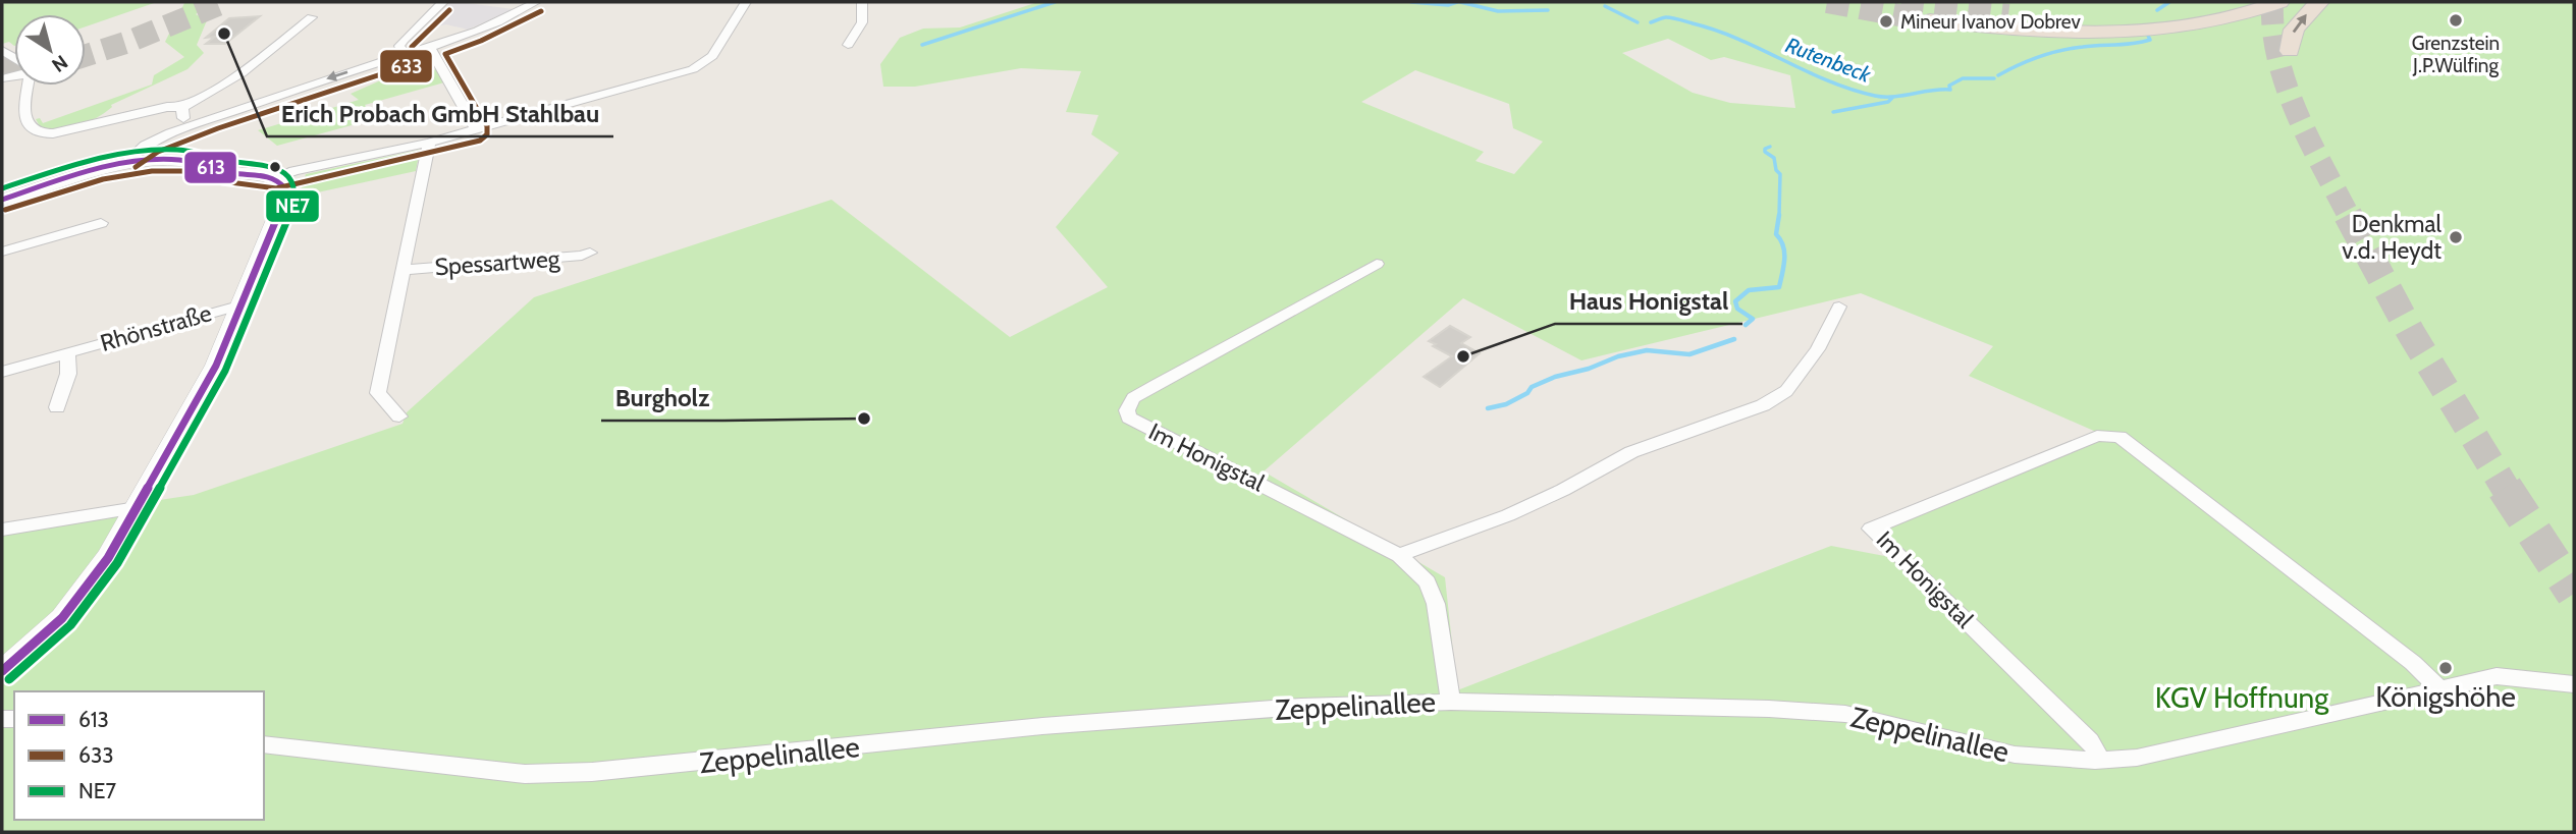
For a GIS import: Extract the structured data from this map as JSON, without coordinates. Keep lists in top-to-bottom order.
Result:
{
  "streets": {
    "street": [
      "Spessartweg",
      "Rhönstraße",
      "Im Honigstal",
      "Zeppelinallee"
    ]
  },
  "crossings": [
    ["Im Honigstal", "Zeppelinallee"]
  ],
  "water": ["Rutenbeck"],
  "parks": ["KGV Hoffnung"],
  "places": [
    "Grenzstein J.P.Wülfing",
    "Mineur Ivanov Dobrev",
    "Erich Probach GmbH Stahlbau",
    "Denkmal v.d. Heydt",
    "Haus Honigstal",
    "Burgholz",
    "Königshöhe"
  ],
  "lines": ["transit line 633", "transit line NE7", "transit line 613"],
  "legend": ["613", "633", "NE7"],
  "north": "bottom right"
}
